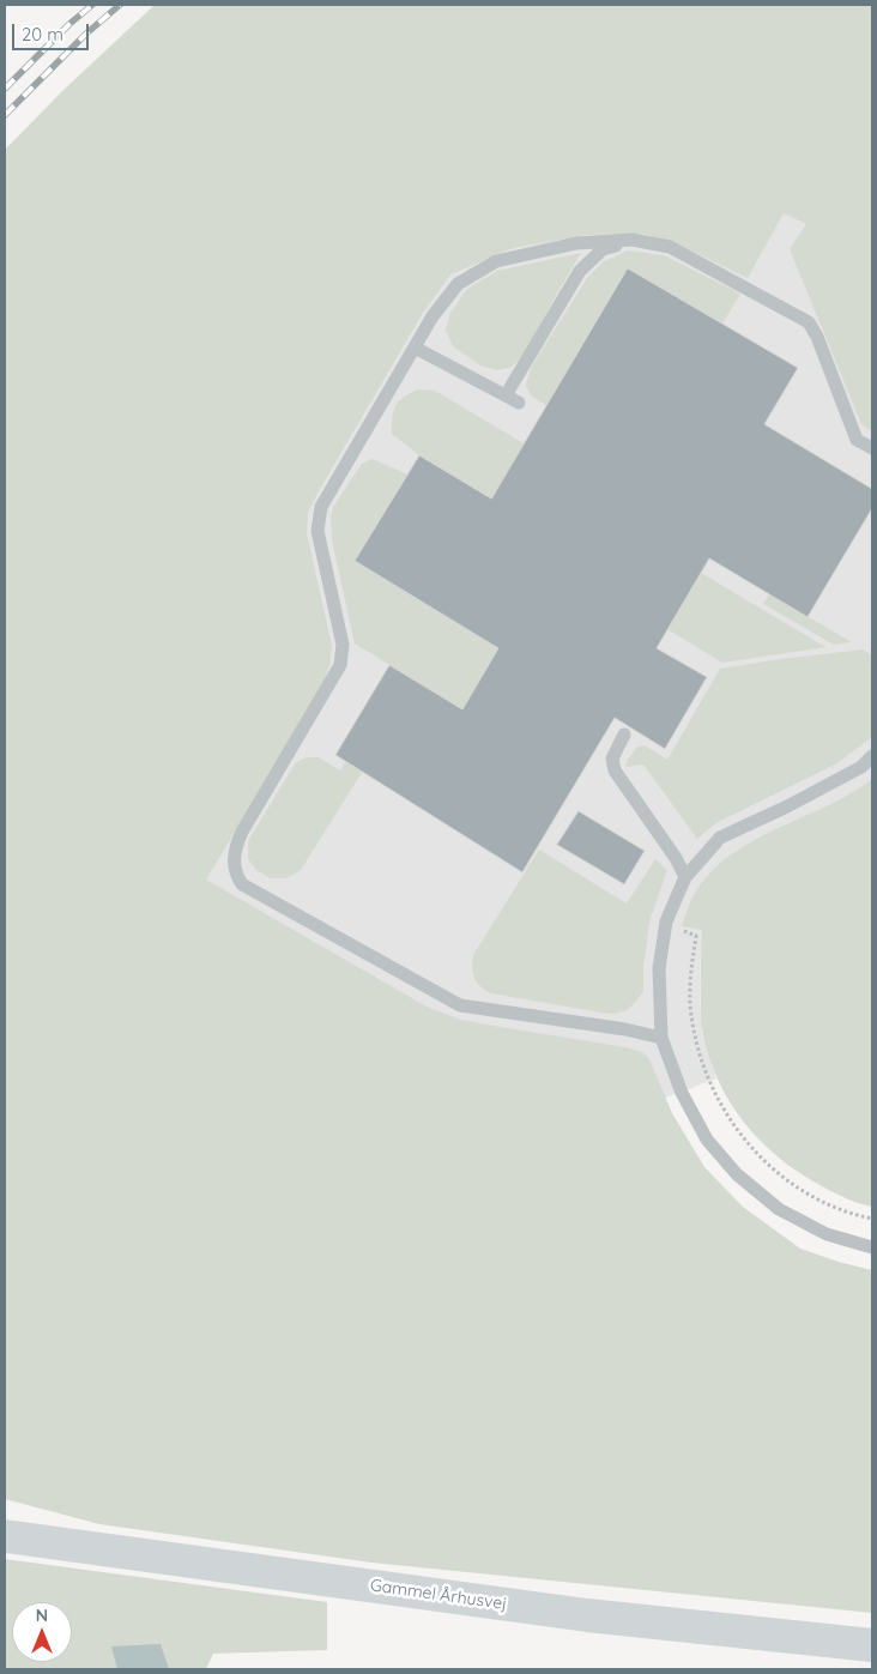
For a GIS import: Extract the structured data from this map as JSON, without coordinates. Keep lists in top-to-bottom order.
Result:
{
  "streets": {
    "main road": ["Gammel Århusvej"]
  },
  "scale_bar": "20 m",
  "north": "top"
}
